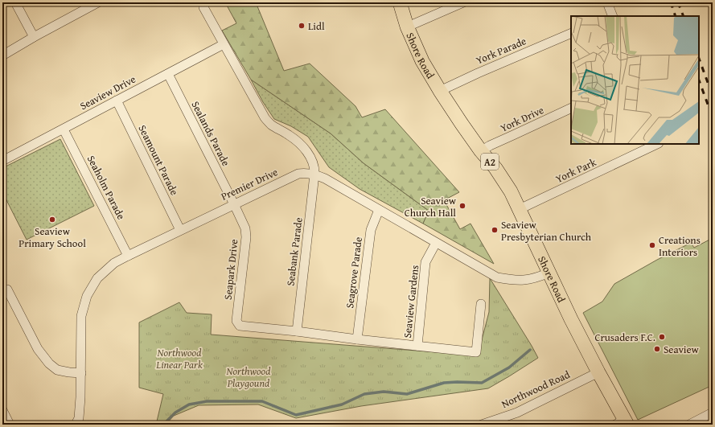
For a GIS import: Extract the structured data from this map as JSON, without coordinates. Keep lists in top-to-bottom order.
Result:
{
  "streets": {
    "main road": ["Shore Road", "A2"],
    "street": [
      "York Parade",
      "Seaview Drive",
      "York Drive",
      "Sealands Parade",
      "Seamount Parade",
      "York Park",
      "Premier Drive",
      "Seaholm Parade",
      "Seabank Parade",
      "Seapark Drive",
      "Seagrove Parade",
      "Seaview Gardens",
      "Northwood Road"
    ]
  },
  "crossings": [
    ["York Parade", "Shore Road"],
    ["Shore Road", "York Drive"],
    ["Shore Road", "York Park"],
    ["Shore Road", "Premier Drive"],
    ["Shore Road", "Northwood Road"],
    ["Seaview Drive", "Sealands Parade"],
    ["Seaview Drive", "Seamount Parade"],
    ["Seaview Drive", "Seaholm Parade"],
    ["Sealands Parade", "Premier Drive"],
    ["Sealands Parade", "Seapark Drive"],
    ["Seamount Parade", "Premier Drive"],
    ["Premier Drive", "Seaholm Parade"],
    ["Premier Drive", "Seabank Parade"],
    ["Premier Drive", "Seapark Drive"],
    ["Premier Drive", "Seagrove Parade"],
    ["Premier Drive", "Seaview Gardens"],
    ["Seabank Parade", "Seapark Drive"]
  ],
  "parks": ["Northwood Linear Park", "Northwood Playgound"],
  "places": [
    "Lidl",
    "Seaview Church Hall",
    "Seaview Primary School",
    "Seaview Presbyterian Church",
    "Creations Interiors",
    "Crusaders F.C.",
    "Seaview"
  ]
}
